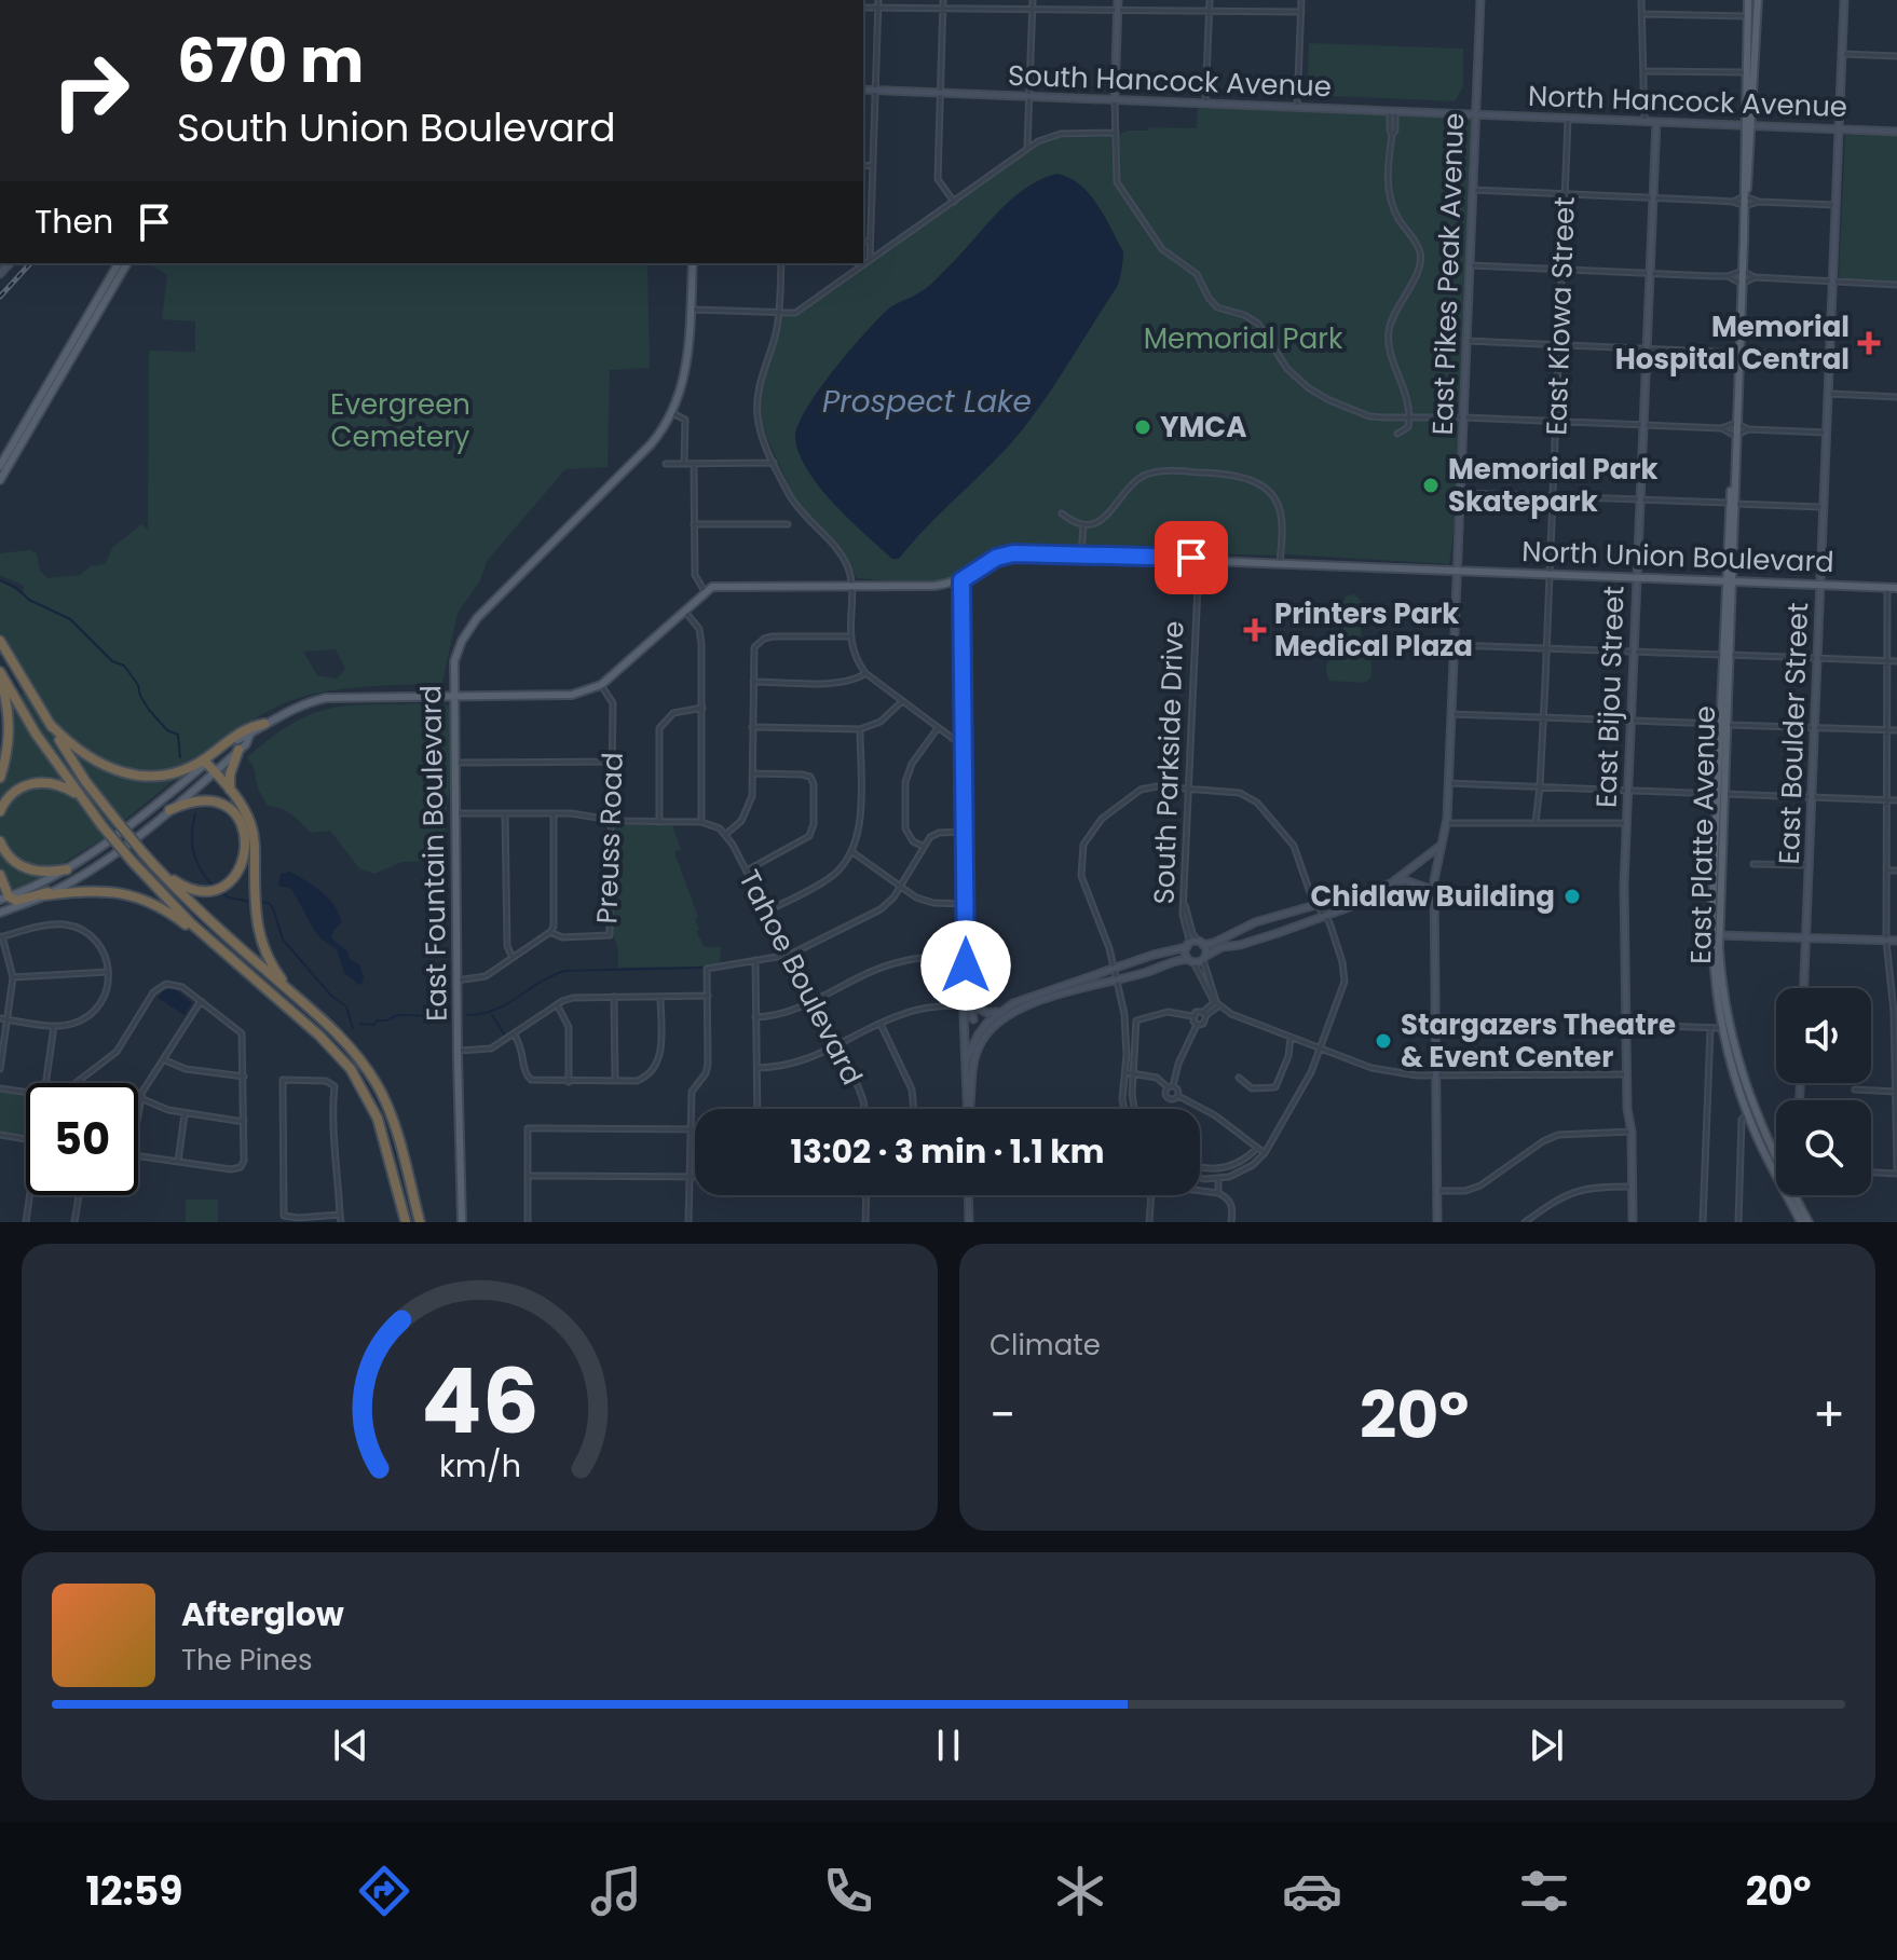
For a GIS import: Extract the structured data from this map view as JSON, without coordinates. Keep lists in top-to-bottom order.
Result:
{
  "streets": {
    "main road": [
      "South Hancock Avenue",
      "North Hancock Avenue",
      "East Pikes Peak Avenue",
      "North Union Boulevard",
      "East Bijou Street",
      "East Boulder Street",
      "South Parkside Drive",
      "East Platte Avenue",
      "East Fountain Boulevard"
    ],
    "street": ["East Kiowa Street", "Preuss Road", "Tahoe Boulevard"]
  },
  "crossings": [
    ["South Hancock Avenue", "North Hancock Avenue"],
    ["South Hancock Avenue", "East Pikes Peak Avenue"],
    ["North Hancock Avenue", "East Pikes Peak Avenue"],
    ["North Hancock Avenue", "East Kiowa Street"],
    ["North Hancock Avenue", "East Bijou Street"],
    ["North Hancock Avenue", "East Boulder Street"],
    ["North Hancock Avenue", "East Platte Avenue"],
    ["East Pikes Peak Avenue", "North Union Boulevard"],
    ["East Kiowa Street", "North Union Boulevard"],
    ["North Union Boulevard", "East Bijou Street"],
    ["North Union Boulevard", "East Boulder Street"],
    ["North Union Boulevard", "South Parkside Drive"],
    ["North Union Boulevard", "East Platte Avenue"]
  ],
  "water": ["Prospect Lake"],
  "parks": ["Memorial Park", "Evergreen Cemetery"],
  "places": {
    "health": ["Memorial Hospital Central", "Printers Park Medical Plaza"],
    "other": [
      "YMCA",
      "Memorial Park Skatepark",
      "Chidlaw Building",
      "Stargazers Theatre & Event Center"
    ]
  },
  "page": {
    "turn": ["670 m", "South Union Boulevard"],
    "then": "Then",
    "limit": "50",
    "trip": "13:02 · 3 min · 1.1 km",
    "tile": "Climate",
    "heat": ["−", "20°", "+"],
    "song": ["Afterglow", "The Pines"],
    "tabs": ["12:59", "20°"],
    "gauge": ["46", "km/h"]
  }
}
